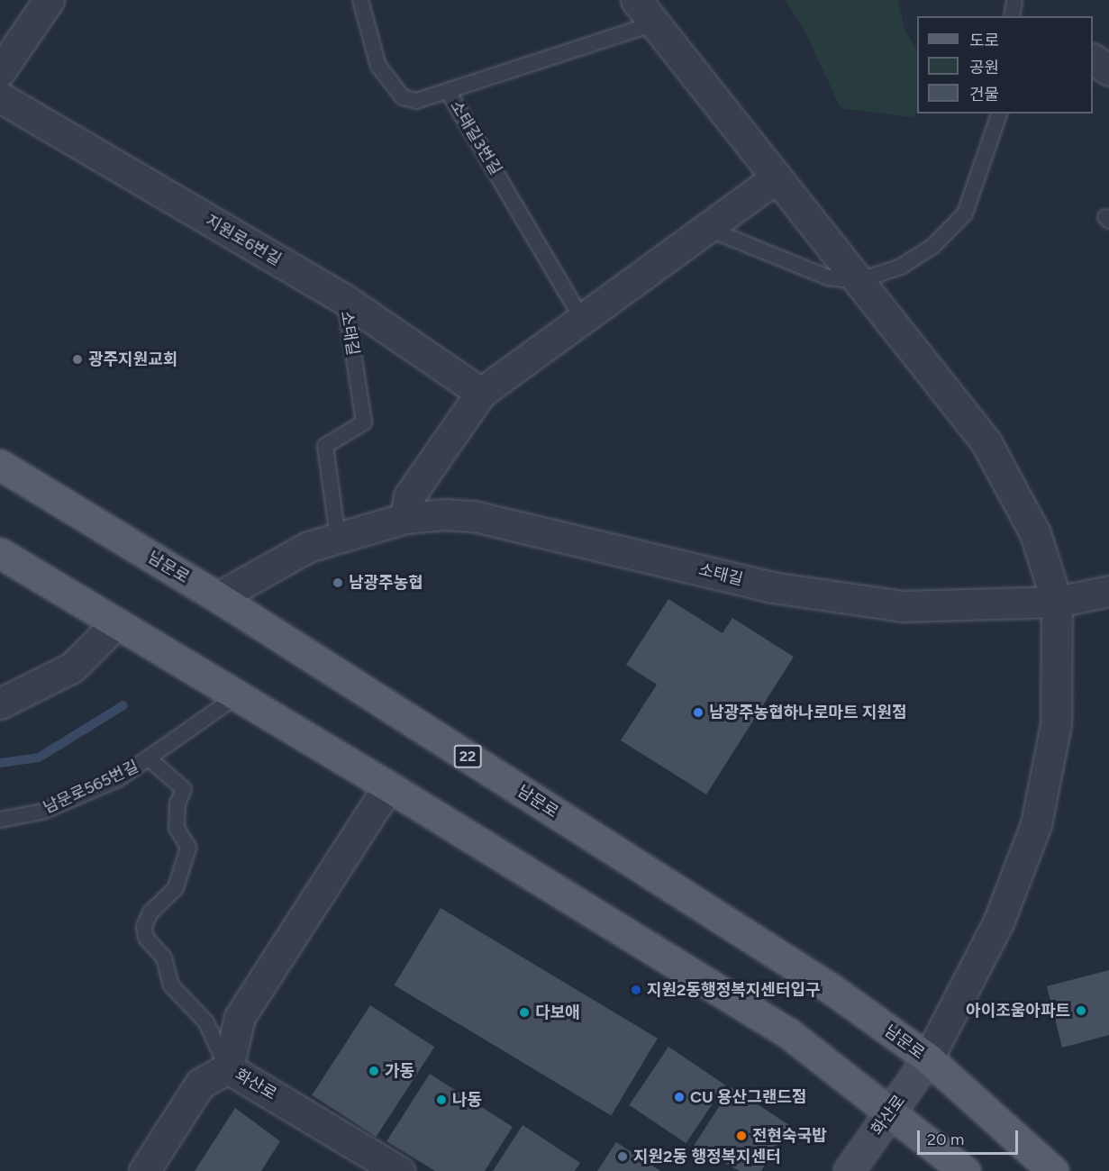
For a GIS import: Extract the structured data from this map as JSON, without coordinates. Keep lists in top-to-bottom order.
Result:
{
  "streets": {
    "main road": ["남문로", "22", "화산로"],
    "street": ["지원로6번길", "소태길"],
    "lane": ["소태길3번길", "남문로565번길"]
  },
  "crossings": [
    ["지원로6번길", "소태길"],
    ["소태길", "남문로"],
    ["남문로", "화산로"],
    ["남문로565번길", "화산로"]
  ],
  "places": [
    "광주지원교회",
    "남광주농협",
    "남광주농협하나로마트 지원점",
    "지원2동행정복지센터입구",
    "아이조움아파트",
    "다보애",
    "가동",
    "CU 용산그랜드점",
    "나동",
    "전현숙국밥",
    "지원2동 행정복지센터"
  ],
  "legend": ["도로", "공원", "건물"],
  "scale_bar": "20 m"
}
